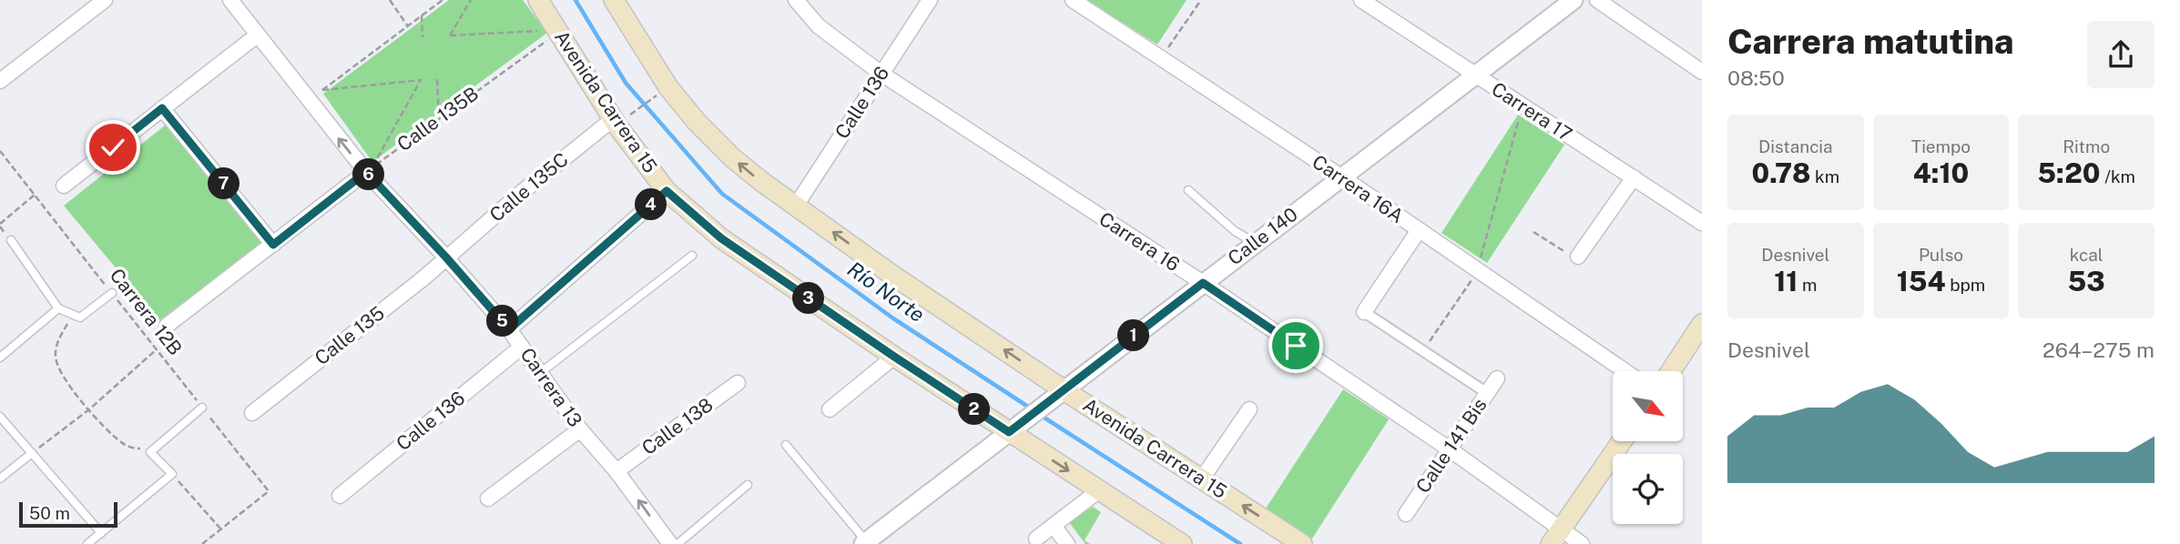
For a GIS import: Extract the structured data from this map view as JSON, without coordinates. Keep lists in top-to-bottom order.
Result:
{
  "streets": {
    "main road": ["Avenida Carrera 15"],
    "street": [
      "Calle 136",
      "Carrera 17",
      "Calle 135C",
      "Carrera 16A",
      "Calle 140",
      "Carrera 16",
      "Calle 135",
      "Carrera 13",
      "Calle 138",
      "Calle 141 Bis"
    ],
    "path": ["Calle 135B", "Carrera 12B"]
  },
  "crossings": [
    ["Avenida Carrera 15", "Calle 136"],
    ["Avenida Carrera 15", "Calle 135B"],
    ["Avenida Carrera 15", "Calle 135C"],
    ["Avenida Carrera 15", "Calle 140"],
    ["Calle 136", "Carrera 16"],
    ["Calle 136", "Carrera 13"],
    ["Carrera 17", "Calle 140"],
    ["Calle 135B", "Carrera 13"],
    ["Calle 135C", "Calle 135"],
    ["Calle 135C", "Carrera 13"],
    ["Carrera 16A", "Calle 140"],
    ["Calle 140", "Carrera 16"],
    ["Carrera 16", "Calle 141 Bis"],
    ["Calle 135", "Carrera 13"],
    ["Carrera 13", "Calle 138"]
  ],
  "water": ["Río Norte"],
  "scale_bar": "50 m",
  "north": "bottom right",
  "page": {
    "heading": ["Carrera matutina", "08:50"],
    "stats": [
      ["Distancia", "0.78 km"],
      ["Tiempo", "4:10"],
      ["Ritmo", "5:20 /km"],
      ["Desnivel", "11 m"],
      ["Pulso", "154 bpm"],
      ["kcal", "53"]
    ],
    "pins": [
      "6",
      "7",
      "4",
      "3",
      "5",
      "1",
      "2"
    ],
    "chart": ["Desnivel", "264–275 m"],
    "scale": "50 m"
  }
}
